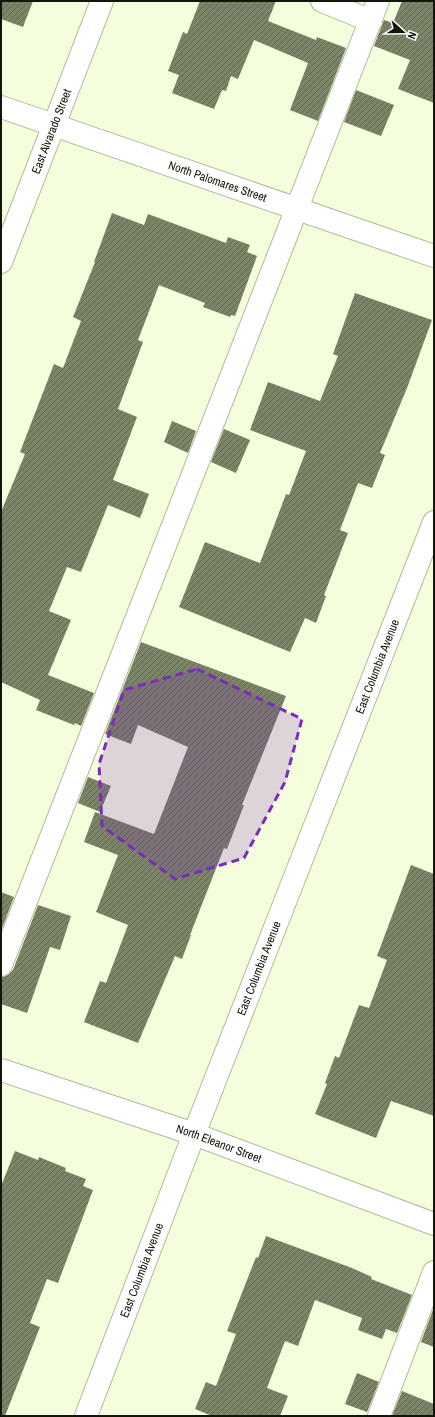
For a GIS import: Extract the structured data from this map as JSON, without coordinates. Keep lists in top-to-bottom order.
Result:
{
  "streets": {
    "street": [
      "East Alvarado Street",
      "North Palomares Street",
      "East Columbia Avenue",
      "North Eleanor Street"
    ]
  },
  "crossings": [
    ["East Alvarado Street", "North Palomares Street"],
    ["East Columbia Avenue", "North Eleanor Street"]
  ],
  "north": "right"
}
